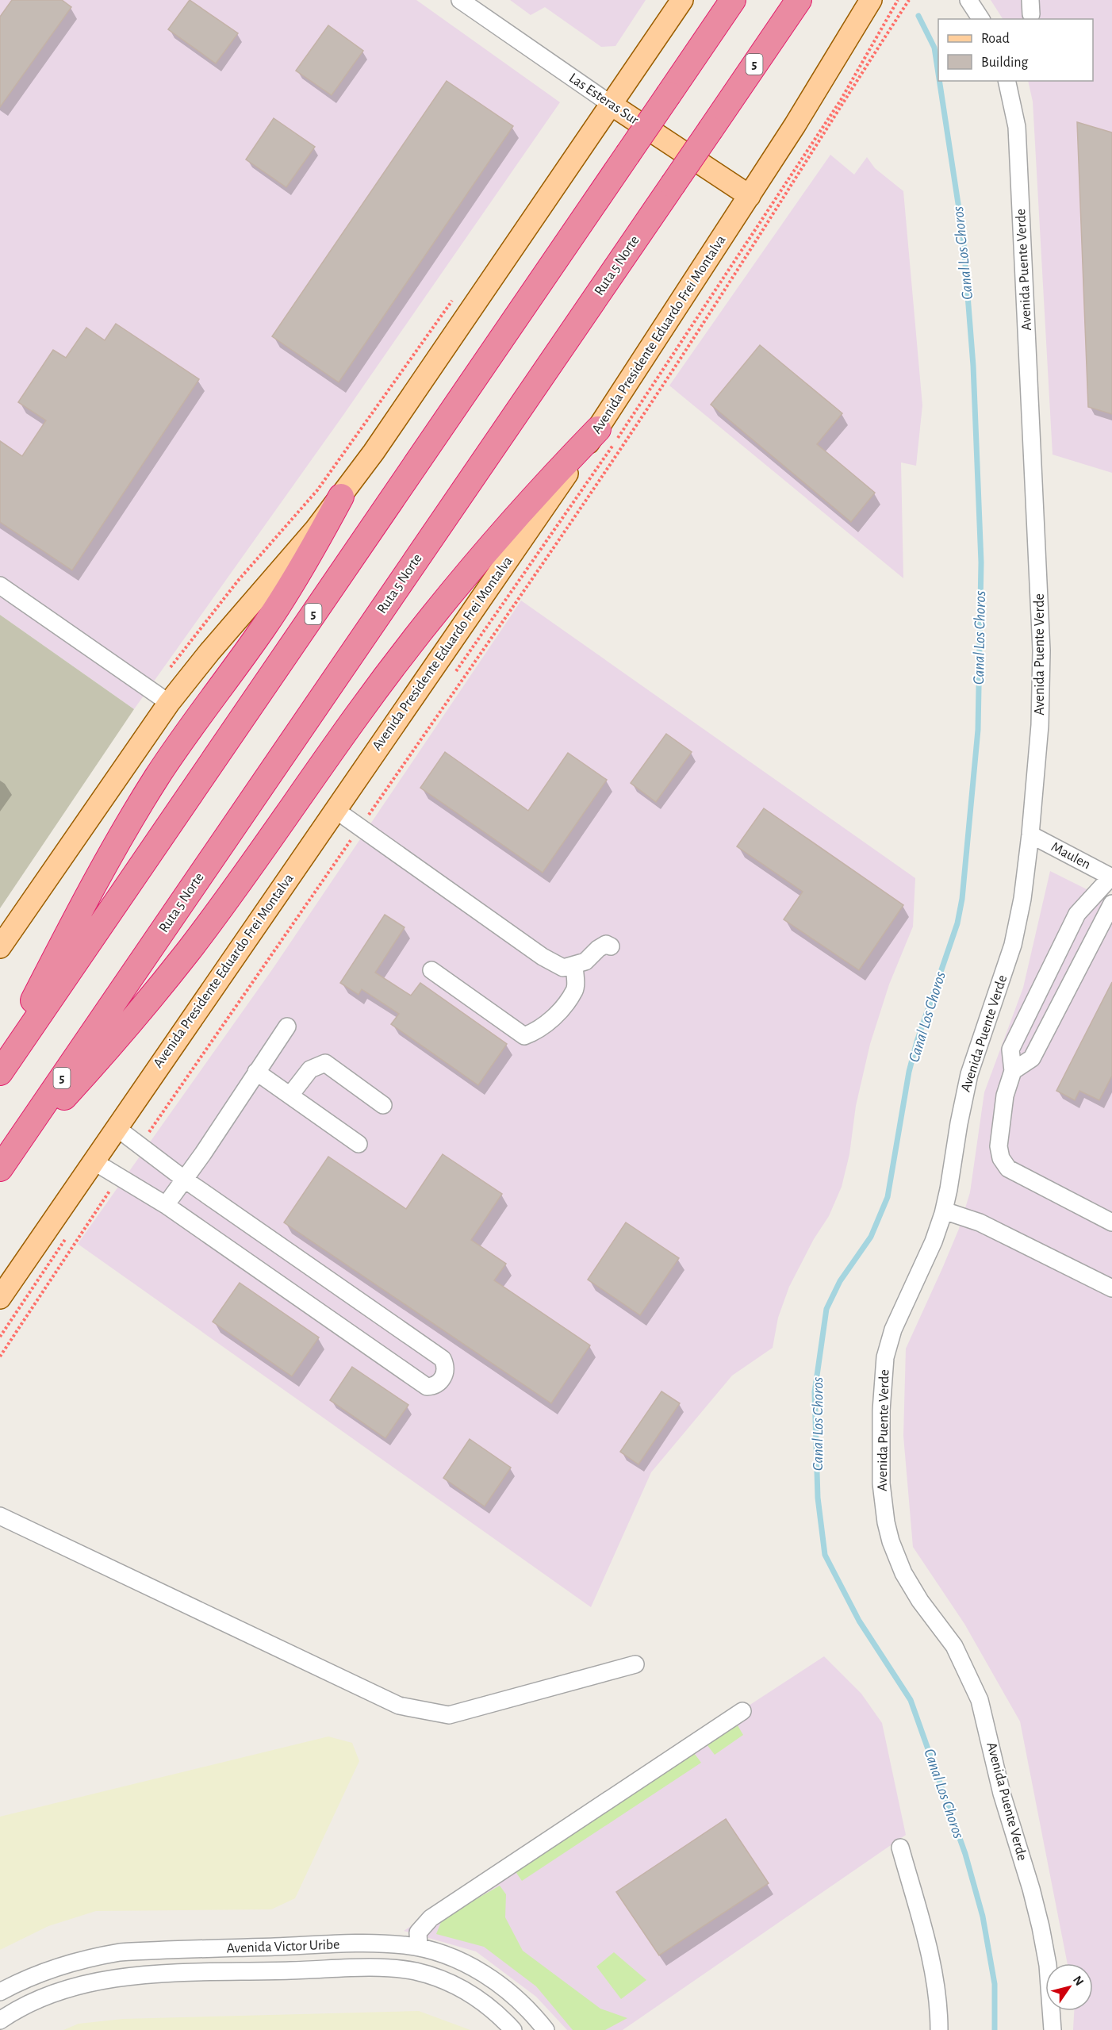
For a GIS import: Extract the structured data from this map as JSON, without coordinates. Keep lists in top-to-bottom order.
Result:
{
  "streets": {
    "highway": ["5", "Ruta 5 Norte"],
    "main road": ["Las Esteras Sur", "Avenida Presidente Eduardo Frei Montalva"],
    "street": ["Avenida Puente Verde", "Maulen", "Avenida Victor Uribe"]
  },
  "crossings": [
    ["Las Esteras Sur", "Avenida Presidente Eduardo Frei Montalva"],
    ["Avenida Puente Verde", "Maulen"]
  ],
  "water": ["Canal Los Choros"],
  "legend": ["Road", "Building"],
  "north": "top right"
}
